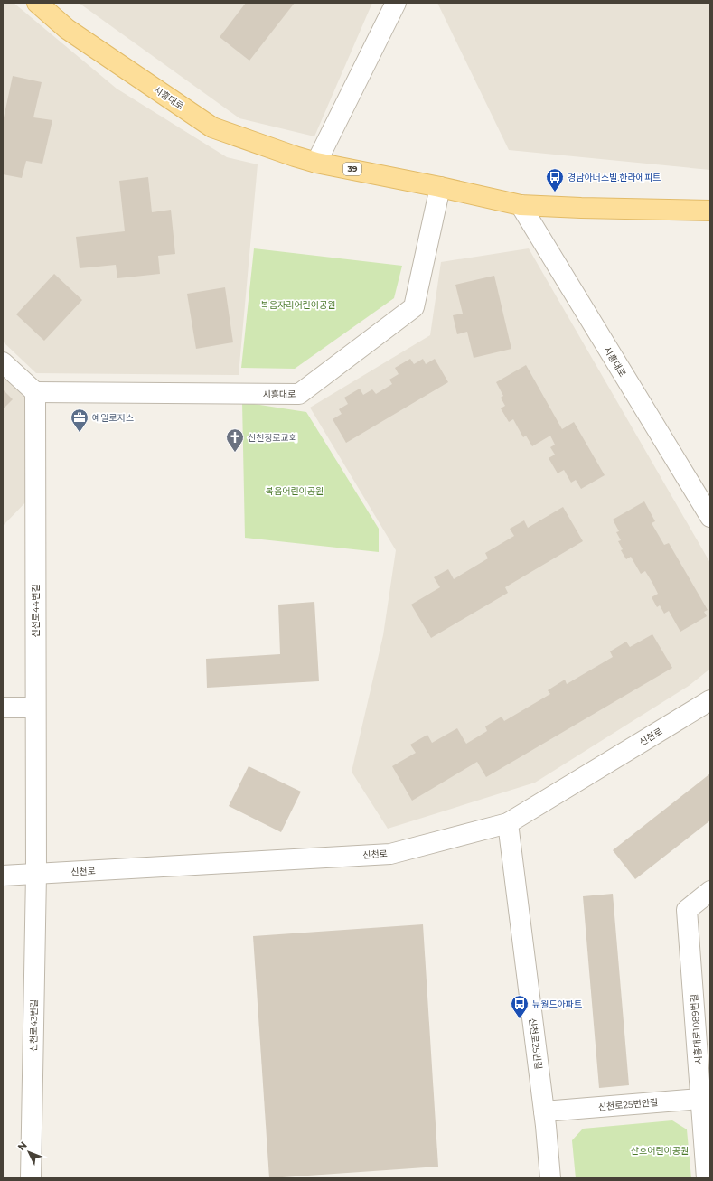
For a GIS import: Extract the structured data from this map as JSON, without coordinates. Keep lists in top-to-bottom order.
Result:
{
  "streets": {
    "main road": ["시흥대로", "39"],
    "street": [
      "신천로44번길",
      "신천로",
      "신천로43번길",
      "시흥대로1089번길",
      "신천로25번길",
      "신천로25번안길"
    ]
  },
  "crossings": [
    ["시흥대로", "신천로44번길"],
    ["신천로44번길", "신천로"],
    ["신천로44번길", "신천로43번길"],
    ["신천로", "신천로43번길"],
    ["신천로", "신천로25번길"],
    ["시흥대로1089번길", "신천로25번안길"],
    ["신천로25번길", "신천로25번안길"]
  ],
  "parks": ["복음자리어린이공원", "복음어린이공원", "산호어린이공원"],
  "places": {
    "bus stop": ["경남아너스빌.한라에피트", "뉴월드아파트"],
    "office": ["예일로지스"],
    "church": ["신천장로교회"]
  },
  "north": "top left"
}
